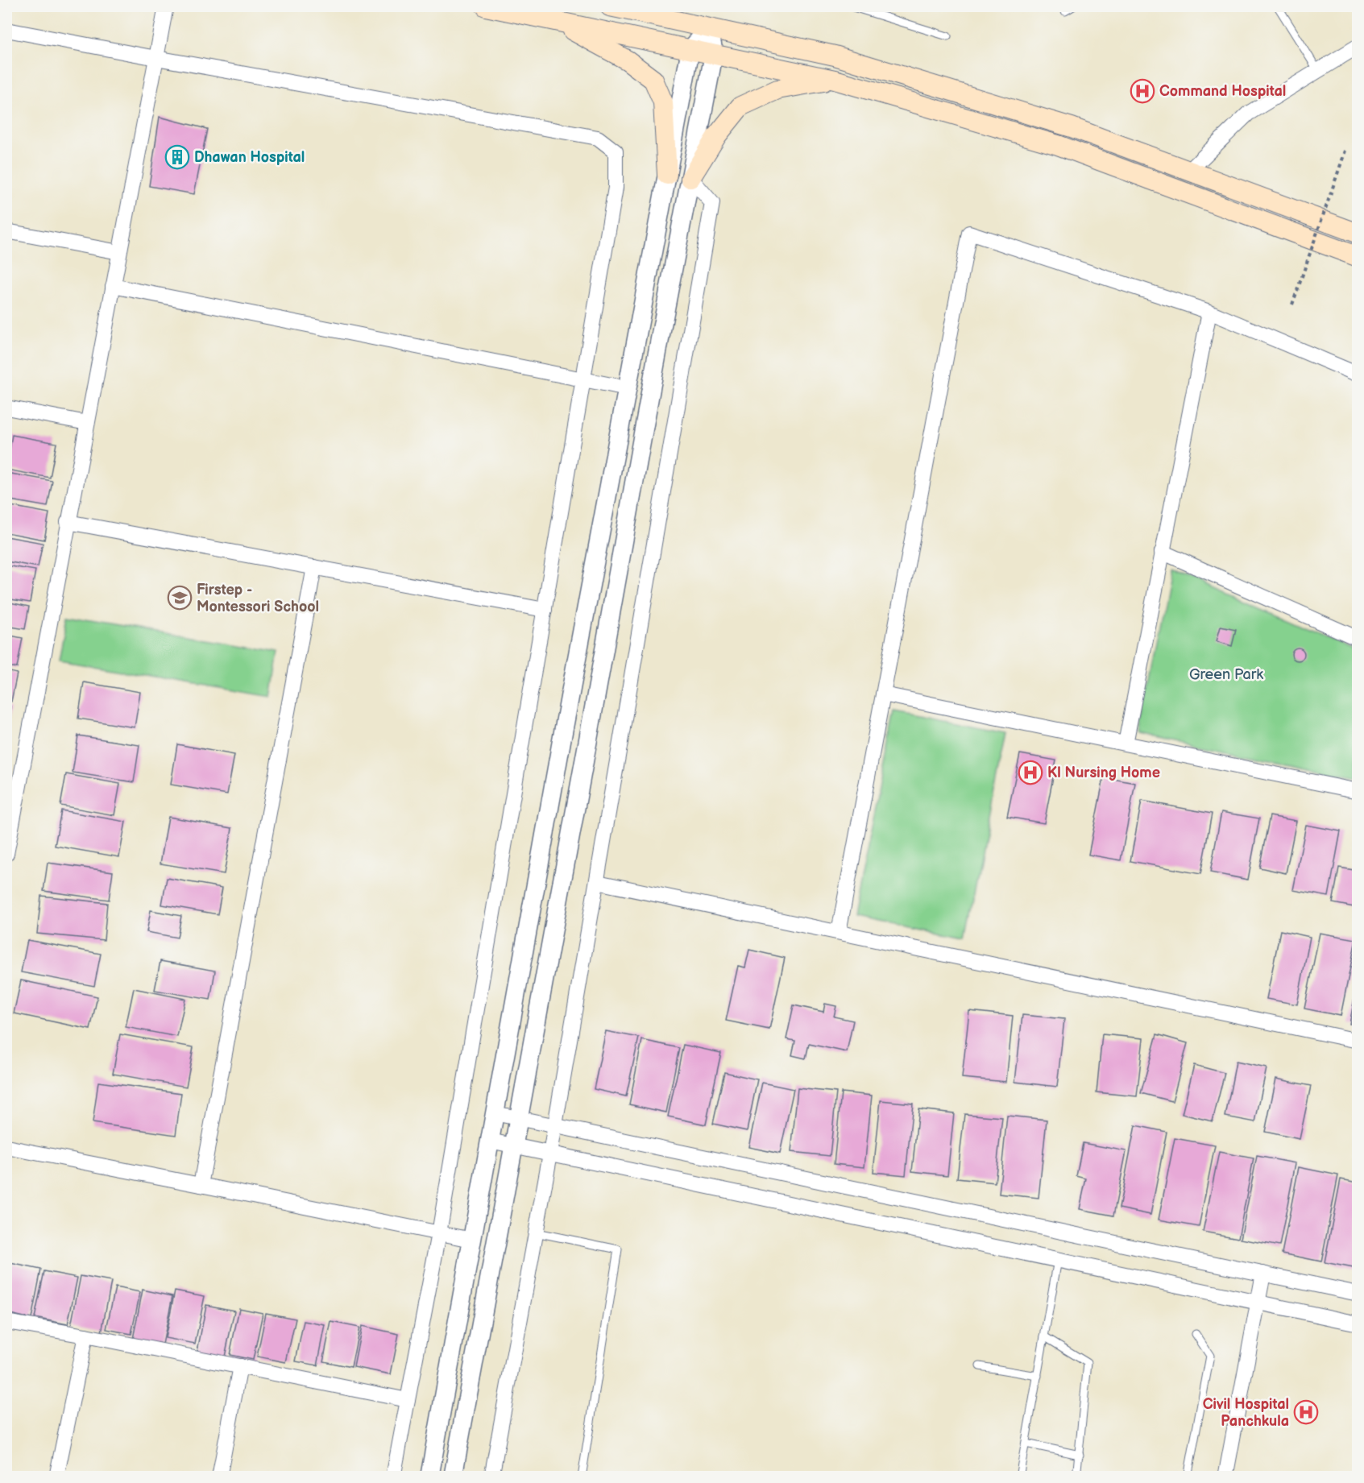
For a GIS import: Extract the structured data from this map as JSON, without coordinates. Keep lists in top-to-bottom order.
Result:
{
  "parks": ["Green Park"],
  "places": {
    "hospital": ["Command Hospital", "Kl Nursing Home", "Civil Hospital Panchkula"],
    "building": ["Dhawan Hospital"],
    "school or university": ["Firstep - Montessori School"]
  }
}
